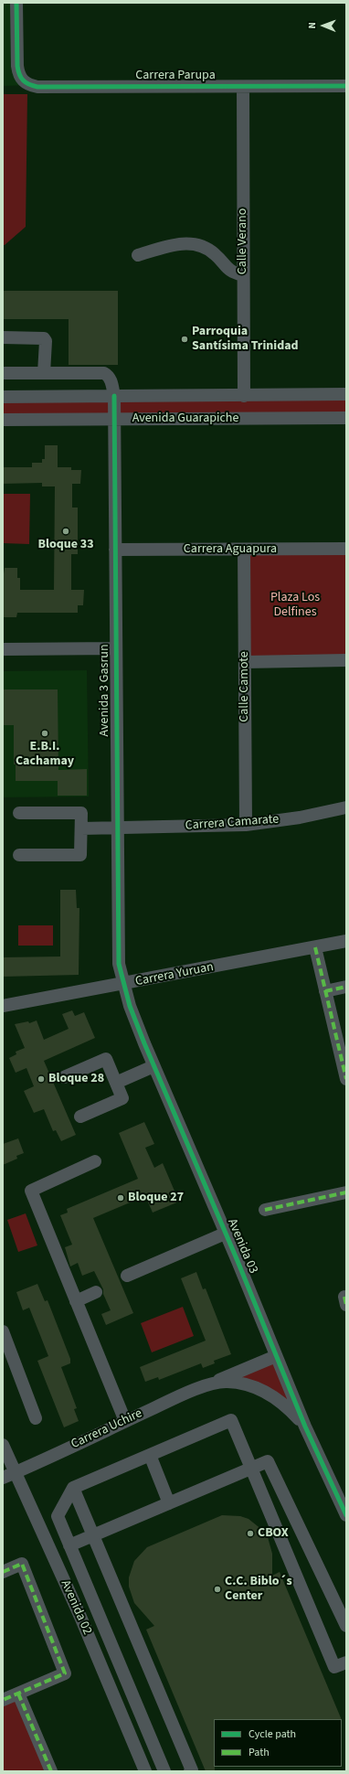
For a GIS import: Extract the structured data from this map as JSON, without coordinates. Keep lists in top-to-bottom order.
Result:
{
  "streets": {
    "street": [
      "Carrera Parupa",
      "Calle Verano",
      "Avenida Guarapiche",
      "Carrera Aguapura",
      "Calle Camote",
      "Avenida 3 Gasrun",
      "Carrera Camarate",
      "Carrera Yuruan",
      "Avenida 03",
      "Carrera Uchire",
      "Avenida 02"
    ]
  },
  "crossings": [
    ["Carrera Parupa", "Calle Verano"],
    ["Calle Verano", "Avenida Guarapiche"],
    ["Avenida Guarapiche", "Avenida 3 Gasrun"],
    ["Carrera Aguapura", "Calle Camote"],
    ["Carrera Aguapura", "Avenida 3 Gasrun"],
    ["Calle Camote", "Carrera Camarate"],
    ["Avenida 3 Gasrun", "Carrera Camarate"],
    ["Avenida 3 Gasrun", "Carrera Yuruan"],
    ["Avenida 3 Gasrun", "Avenida 03"],
    ["Carrera Yuruan", "Avenida 03"],
    ["Avenida 03", "Carrera Uchire"],
    ["Carrera Uchire", "Avenida 02"]
  ],
  "parks": ["Plaza Los Delfines"],
  "places": [
    "Parroquia Santísima Trinidad",
    "Bloque 33",
    "E.B.I. Cachamay",
    "Bloque 28",
    "Bloque 27",
    "CBOX",
    "C.C. Biblo´s Center"
  ],
  "legend": ["Cycle path", "Path"],
  "north": "left"
}
